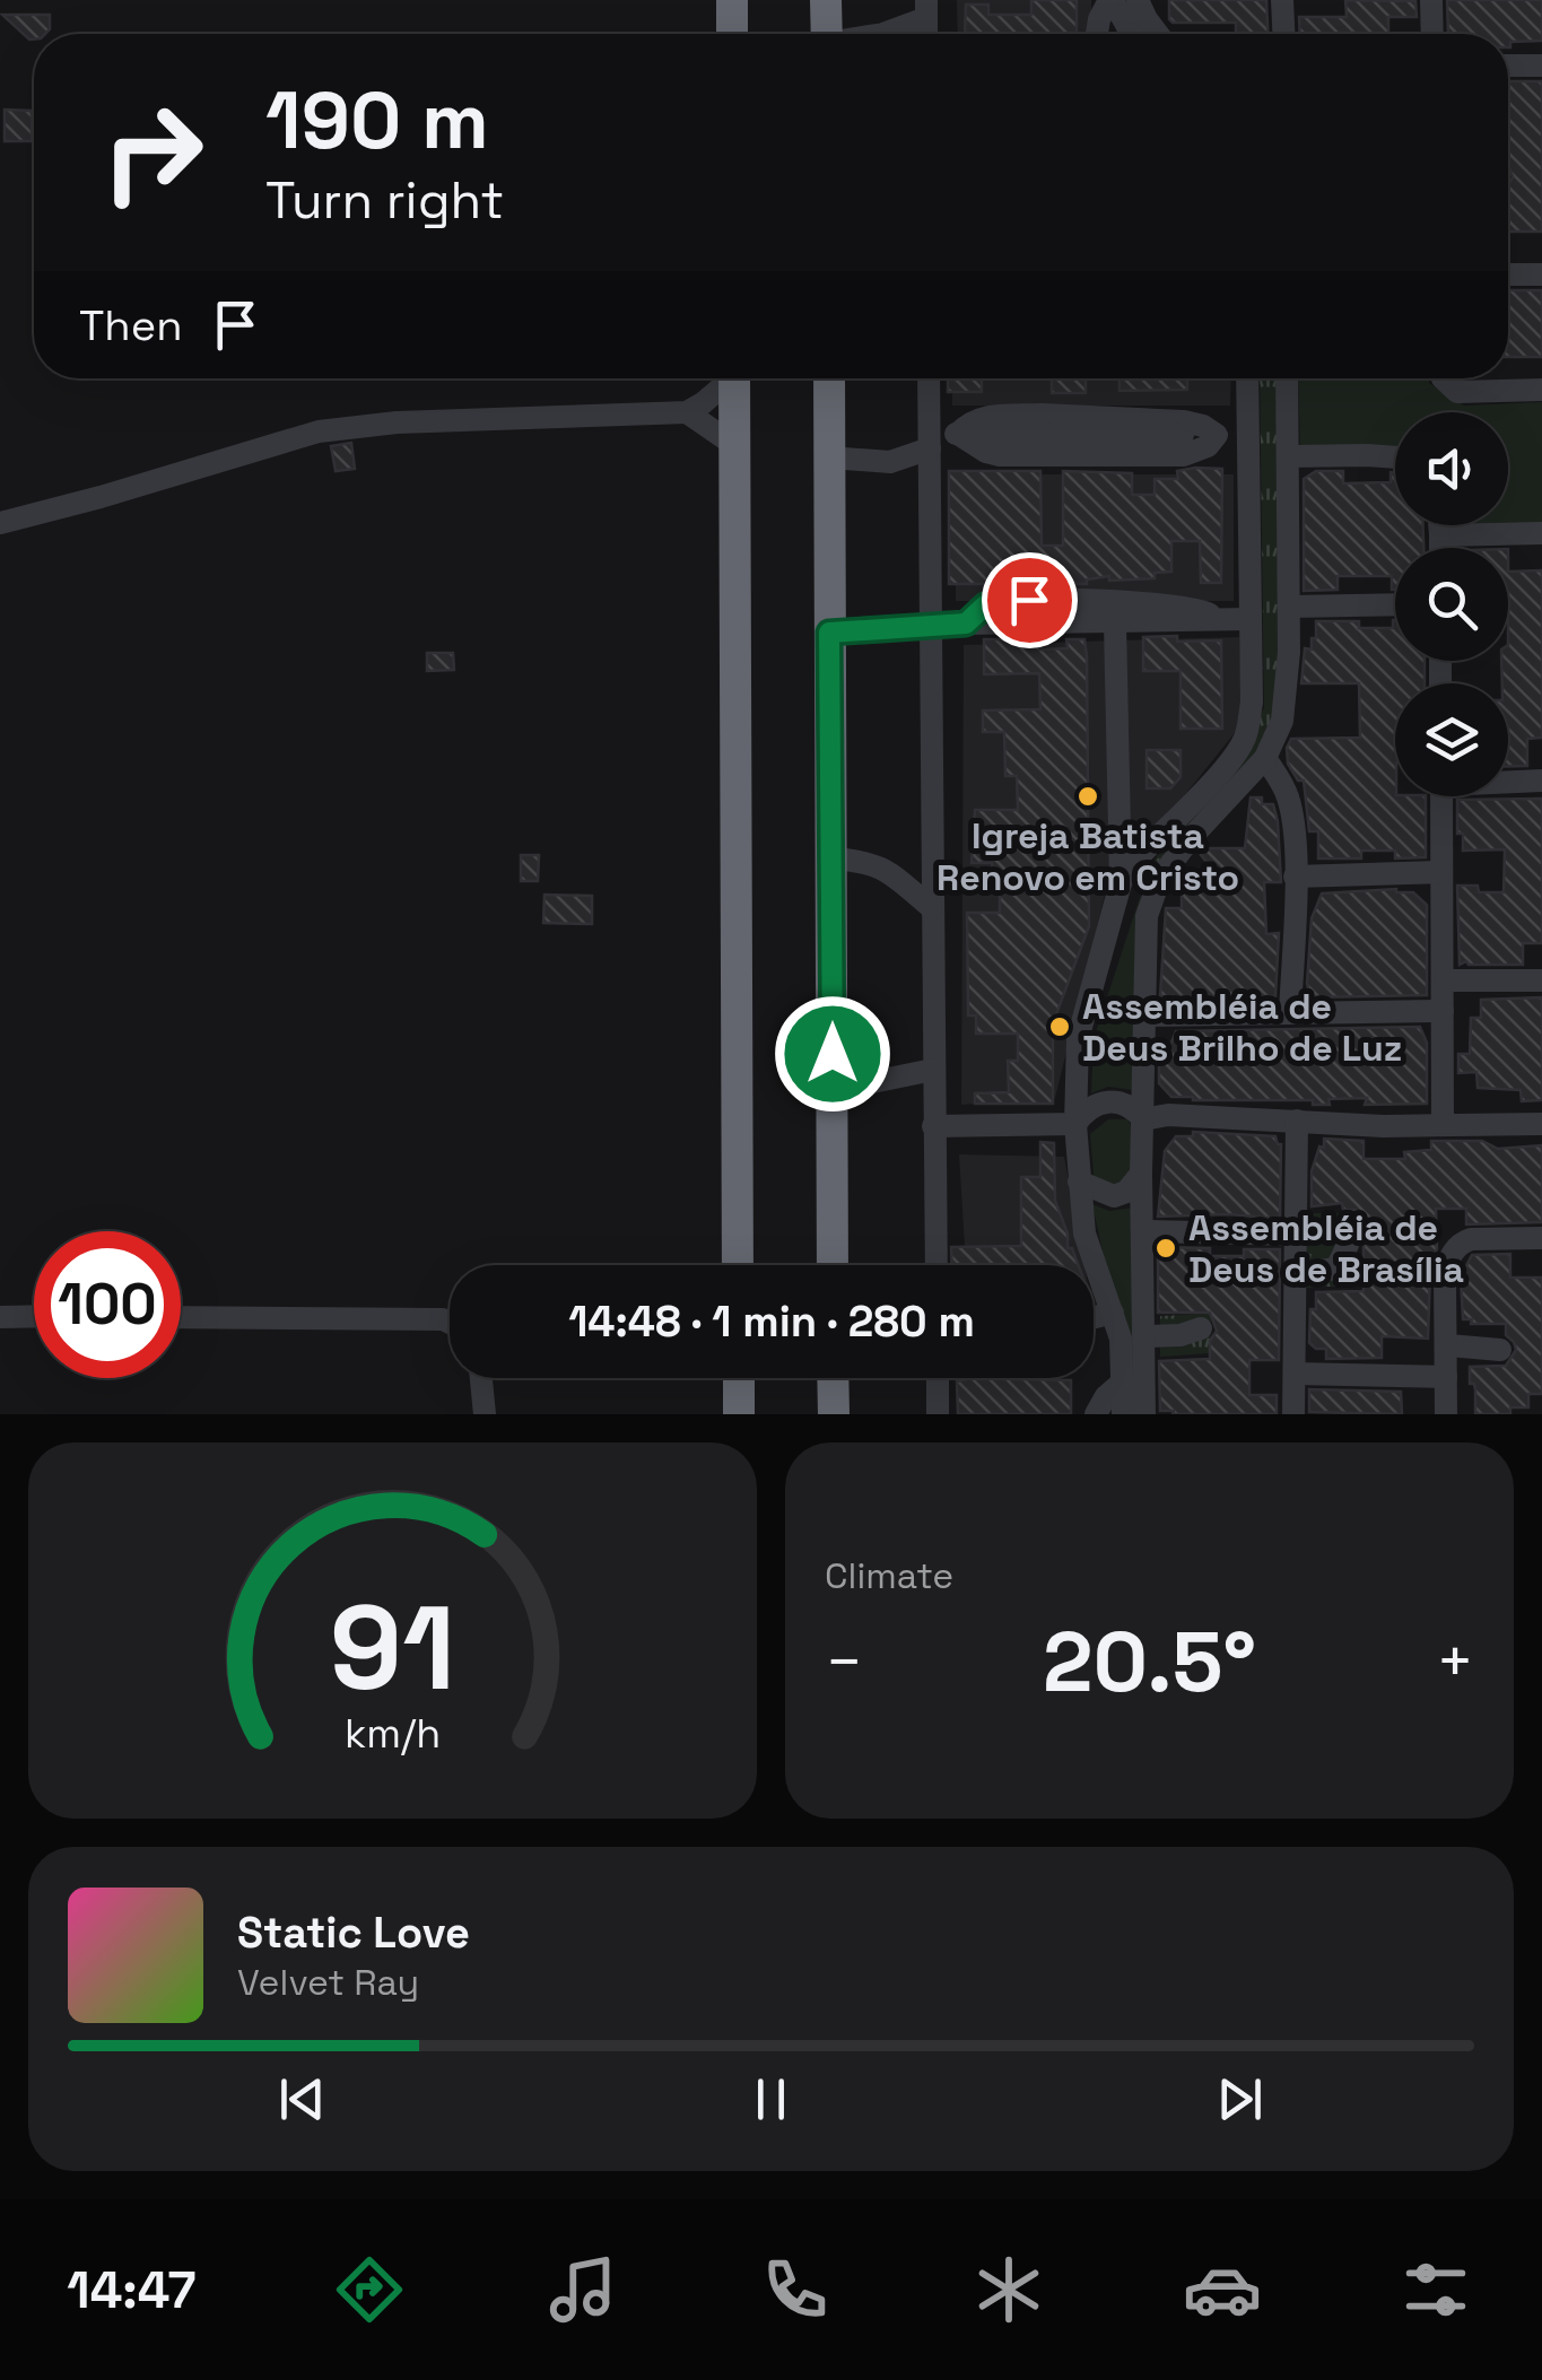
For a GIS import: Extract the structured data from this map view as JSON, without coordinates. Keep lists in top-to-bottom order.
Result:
{
  "places": ["Igreja Batista Renovo em Cristo", "Assembléia de Deus Brilho de Luz", "Assembléia de Deus de Brasília"],
  "page": {
    "turn": ["190 m", "Turn right"],
    "then": "Then",
    "limit": "100",
    "trip": "14:48 · 1 min · 280 m",
    "tile": "Climate",
    "heat": ["−", "20.5°", "+"],
    "song": ["Static Love", "Velvet Ray"],
    "tabs": "14:47",
    "gauge": ["91", "km/h"]
  }
}
